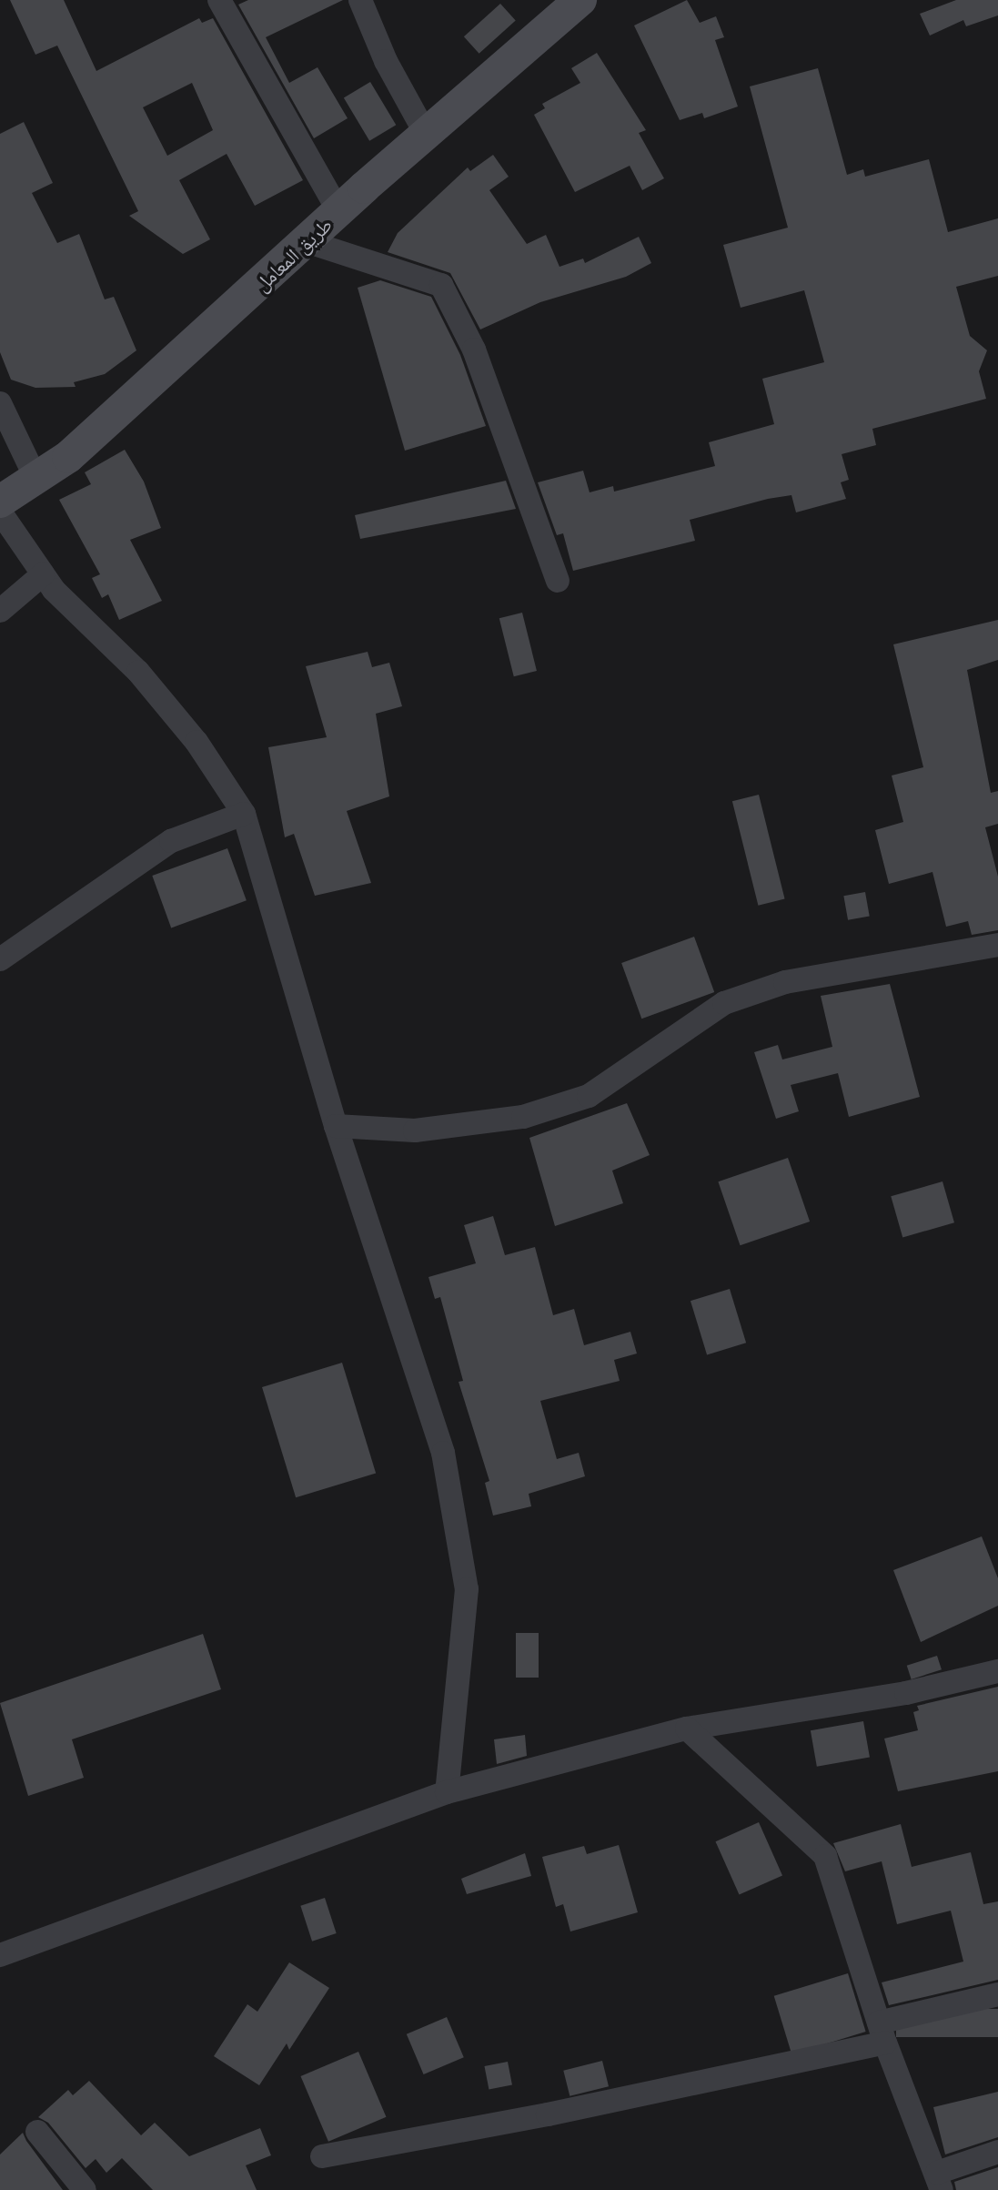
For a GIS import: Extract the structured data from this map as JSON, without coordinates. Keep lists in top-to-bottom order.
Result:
{
  "streets": {
    "main road": ["طريق المعامل"]
  }
}
